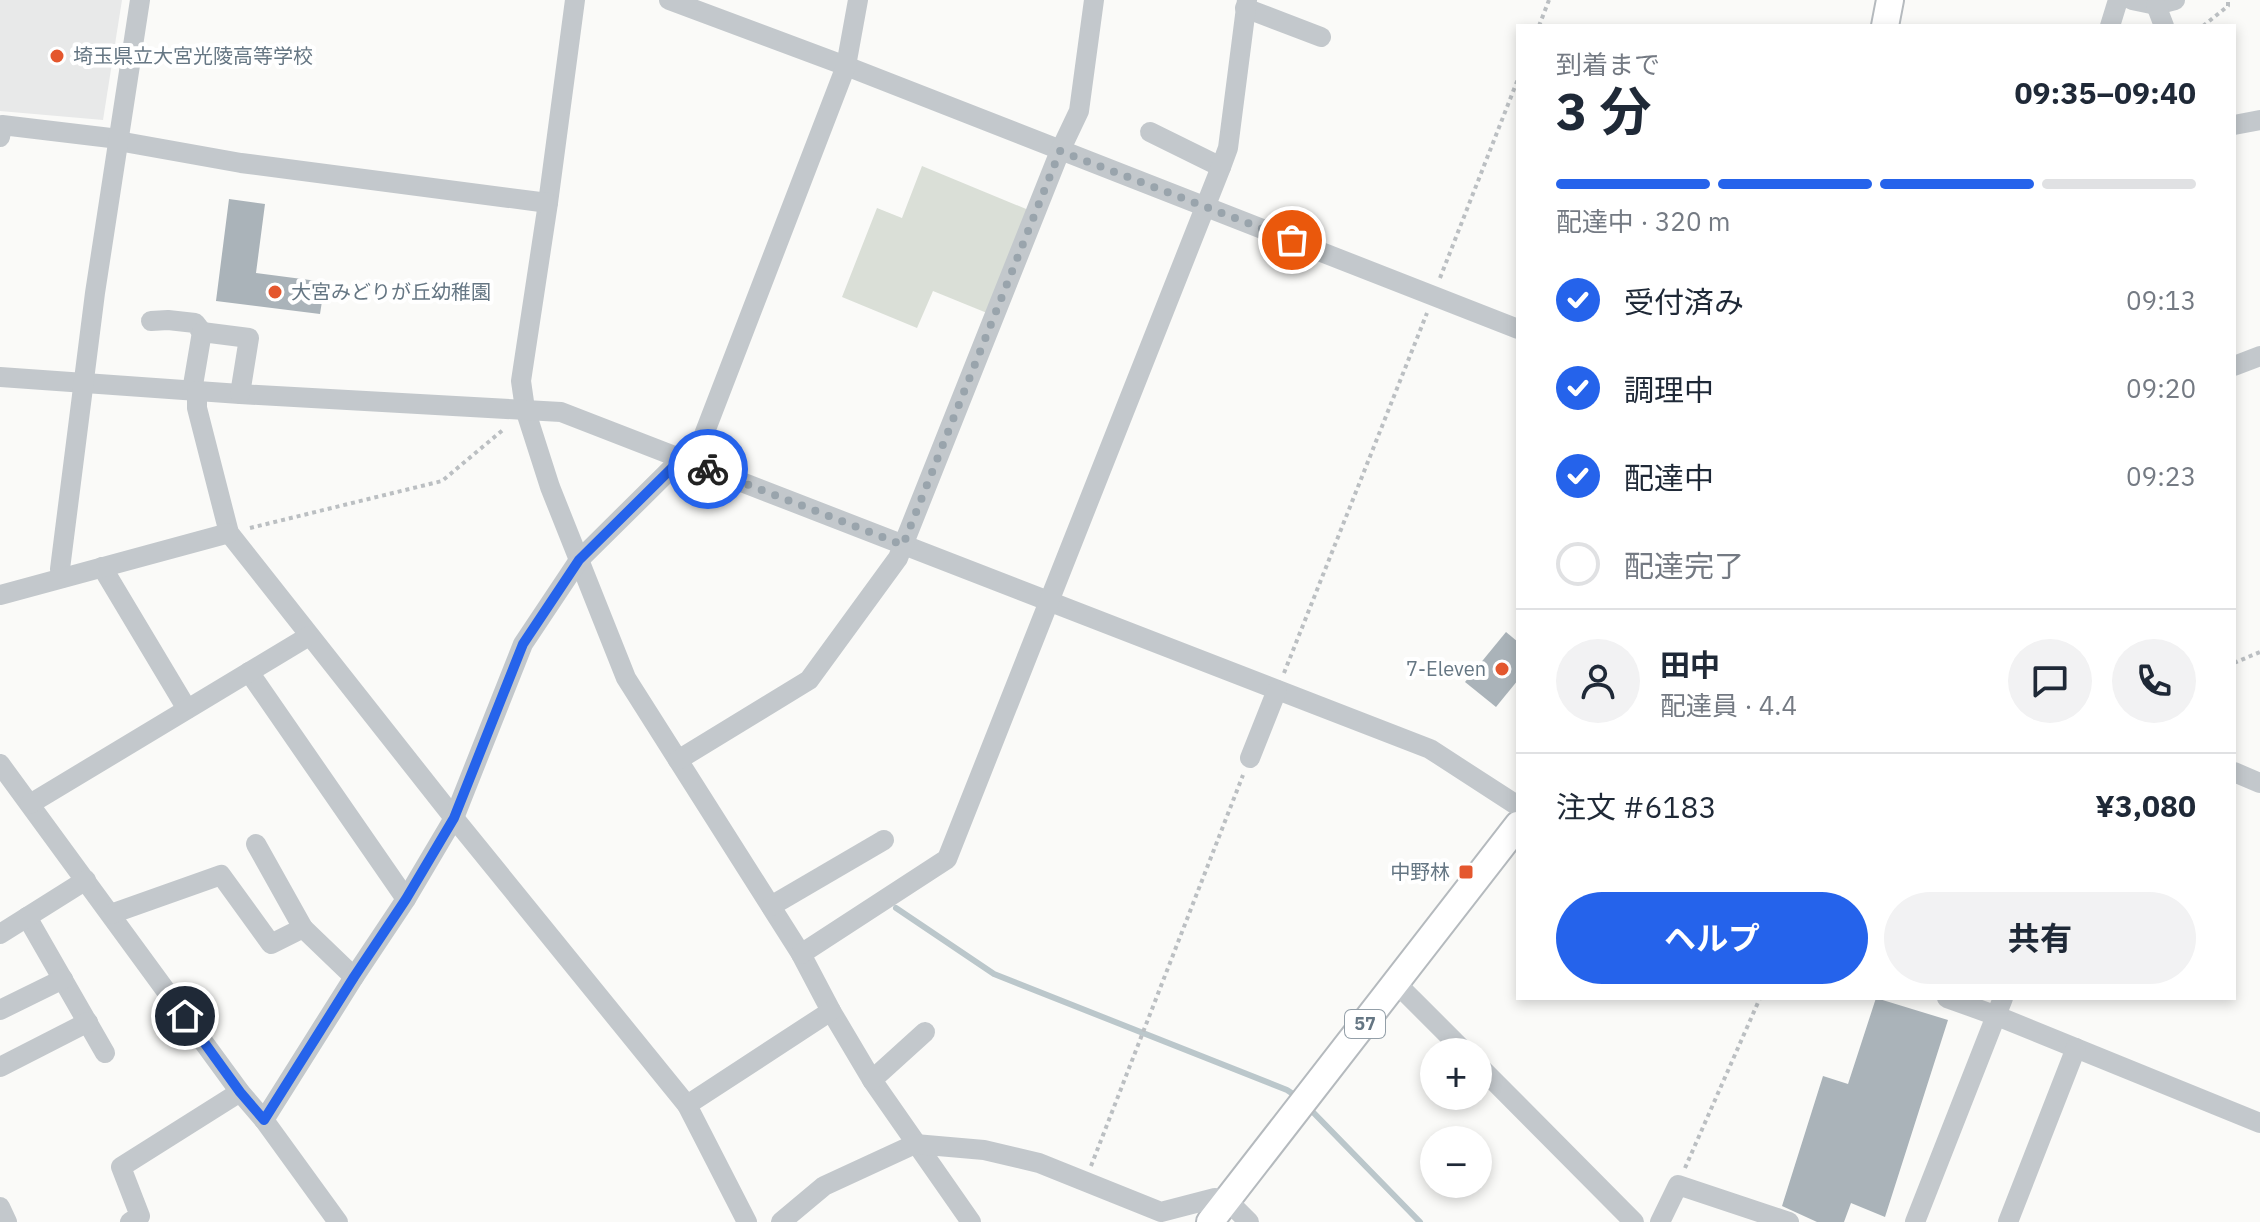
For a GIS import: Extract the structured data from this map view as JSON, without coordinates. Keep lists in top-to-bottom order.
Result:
{
  "streets": {
    "main road": ["57"]
  },
  "places": {
    "other": ["埼玉県立大宮光陵高等学校", "大宮みどりが丘幼稚園", "7-Eleven"],
    "transit": ["中野林"]
  },
  "page": {
    "heading": ["3 分", "到着まで", "09:35–09:40"],
    "panel": [
      "田中",
      "配達員 · 4.4",
      "注文 #6183",
      "¥3,080"
    ],
    "bar": "配達中 · 320 m",
    "list": [
      ["受付済み", "09:13"],
      ["調理中", "09:20"],
      ["配達中", "09:23"],
      "配達完了"
    ],
    "buttons": ["ヘルプ", "共有"],
    "map_buttons": ["+", "−"]
  }
}
